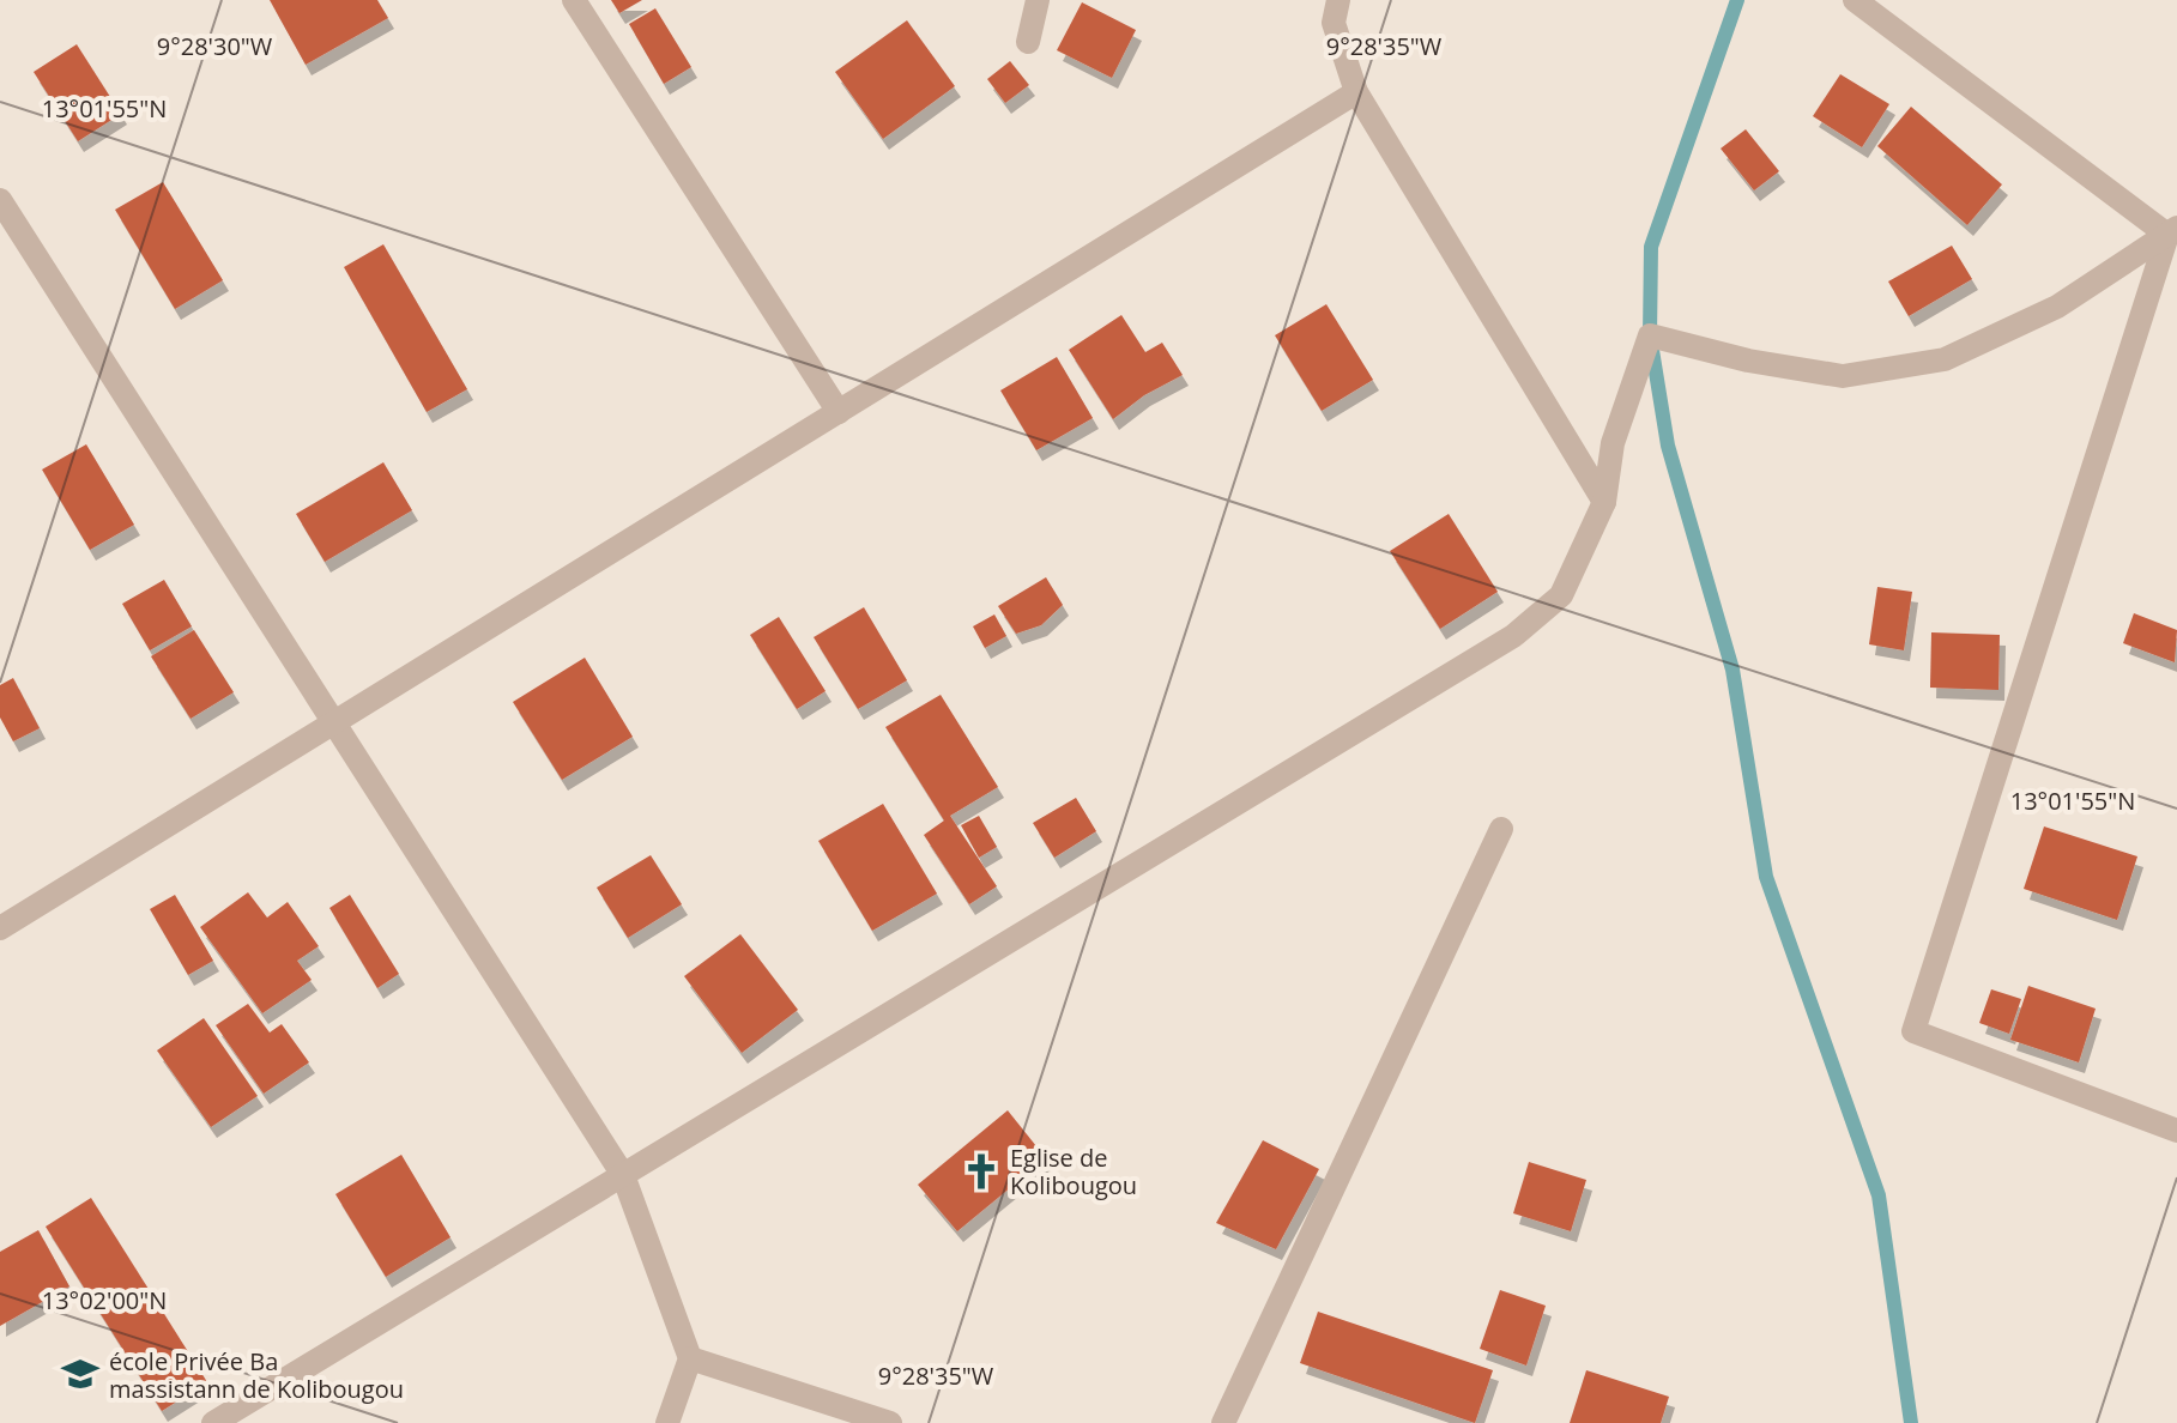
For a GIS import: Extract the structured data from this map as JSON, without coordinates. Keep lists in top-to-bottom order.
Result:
{
  "places": {
    "church": ["Eglise de Kolibougou"],
    "school or university": ["école Privée Ba massistann de Kolibougou"]
  },
  "coordinates": [
    "9°28'30\"W",
    "9°28'35\"W",
    "13°01'55\"N",
    "13°02'00\"N"
  ]
}
